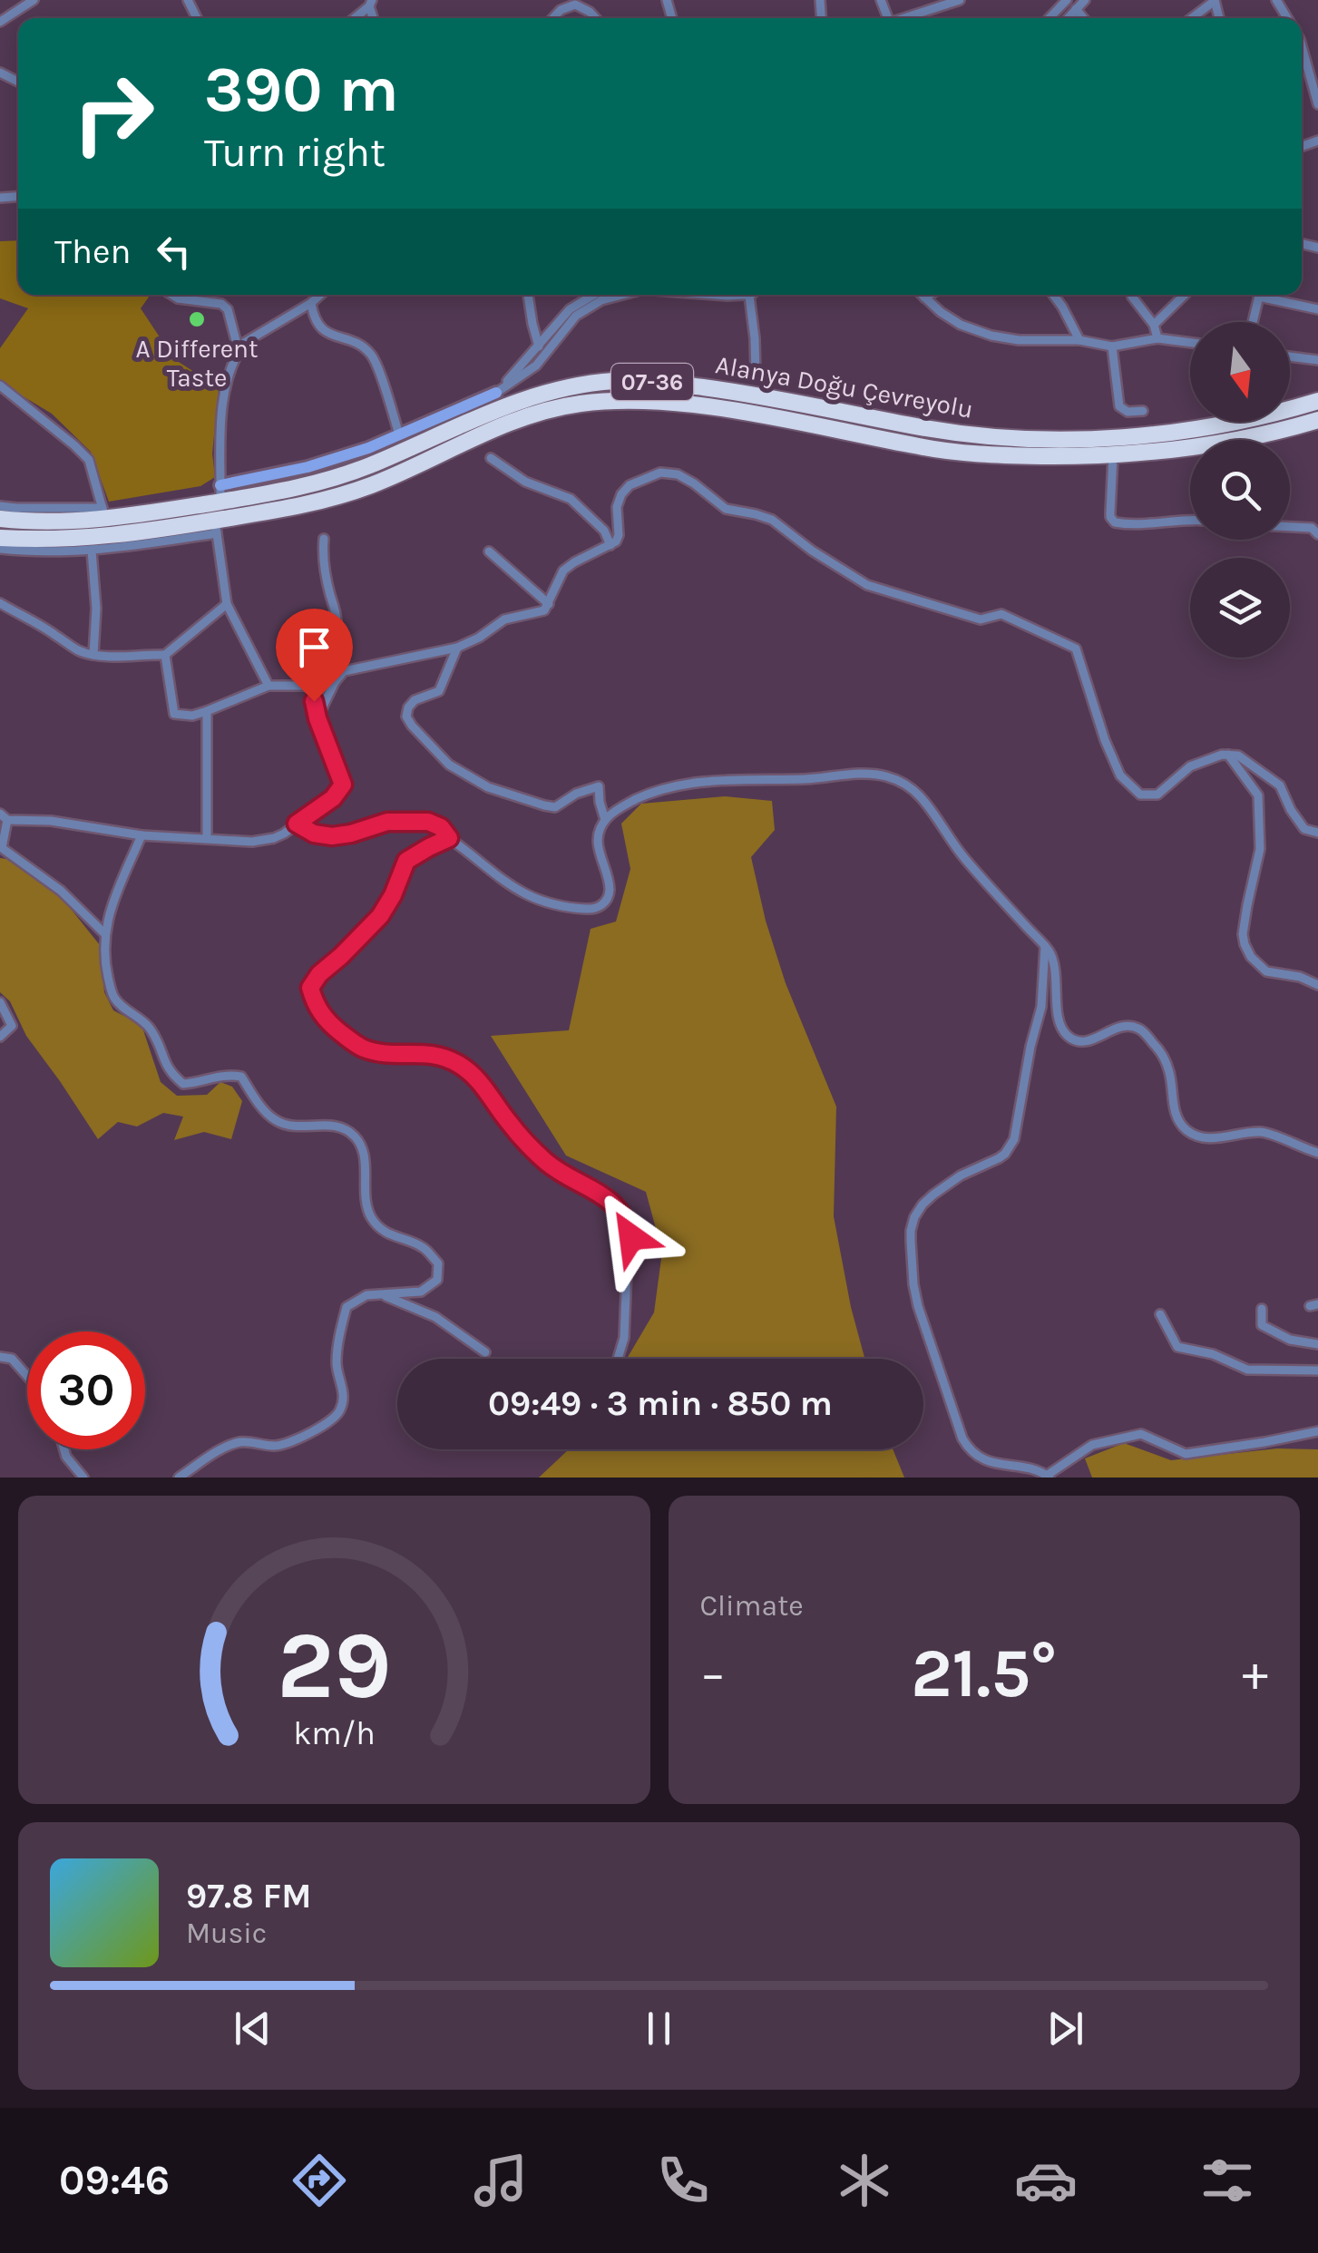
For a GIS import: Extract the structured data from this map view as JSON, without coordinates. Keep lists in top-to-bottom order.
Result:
{
  "streets": {
    "highway": ["07-36", "Alanya Doğu Çevreyolu"]
  },
  "places": ["A Different Taste"],
  "north": "bottom",
  "page": {
    "turn": ["390 m", "Turn right"],
    "then": "Then",
    "limit": "30",
    "trip": "09:49 · 3 min · 850 m",
    "tile": "Climate",
    "heat": ["−", "21.5°", "+"],
    "song": ["97.8 FM", "Music"],
    "tabs": "09:46",
    "gauge": ["29", "km/h"]
  }
}
